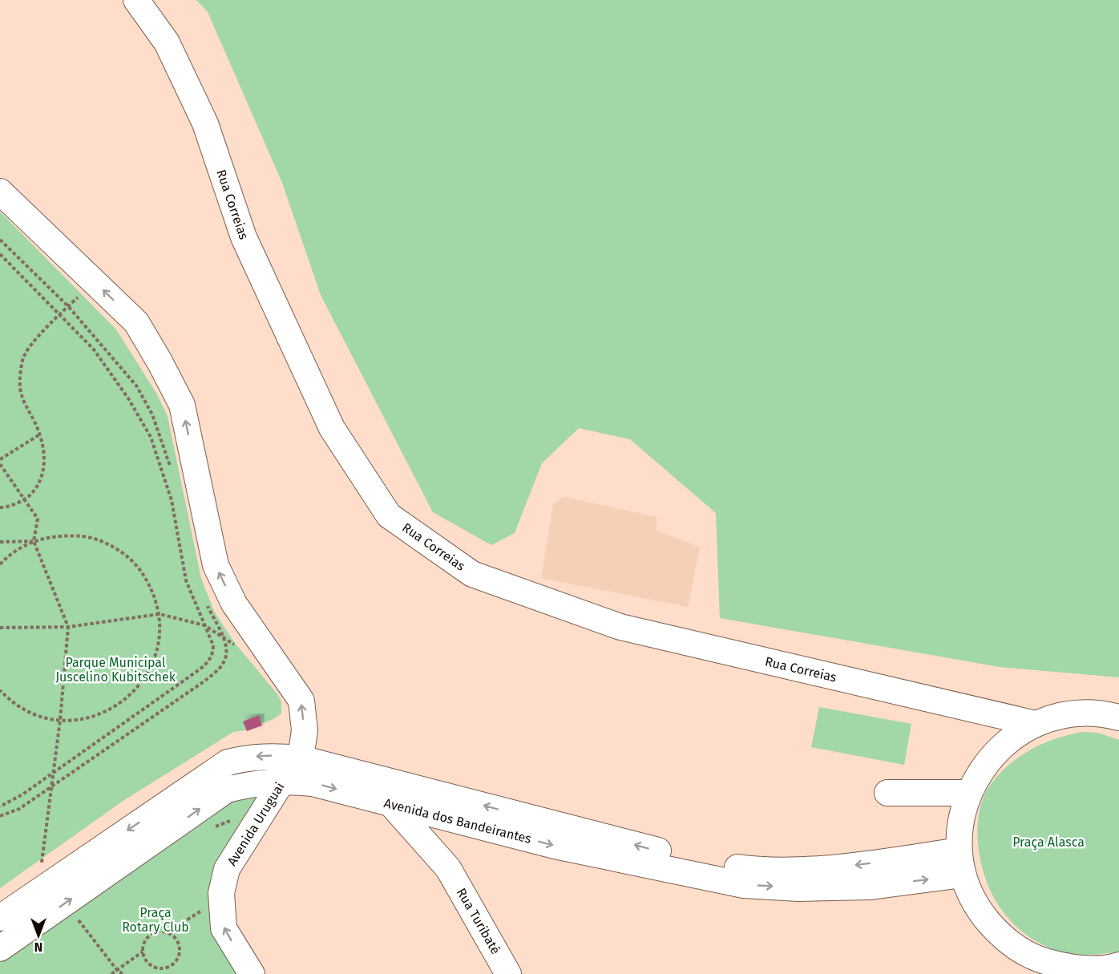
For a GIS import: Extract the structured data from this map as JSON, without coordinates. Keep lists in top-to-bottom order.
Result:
{
  "streets": {
    "street": [
      "Rua Correias",
      "Avenida dos Bandeirantes",
      "Avenida Uruguai",
      "Rua Turibaté"
    ]
  },
  "crossings": [
    ["Avenida dos Bandeirantes", "Avenida Uruguai"],
    ["Avenida dos Bandeirantes", "Rua Turibaté"]
  ],
  "one_way": ["Avenida Uruguai"],
  "parks": ["Parque Municipal Juscelino Kubitschek", "Praça Alasca", "Praça Rotary Club"],
  "north": "bottom"
}
